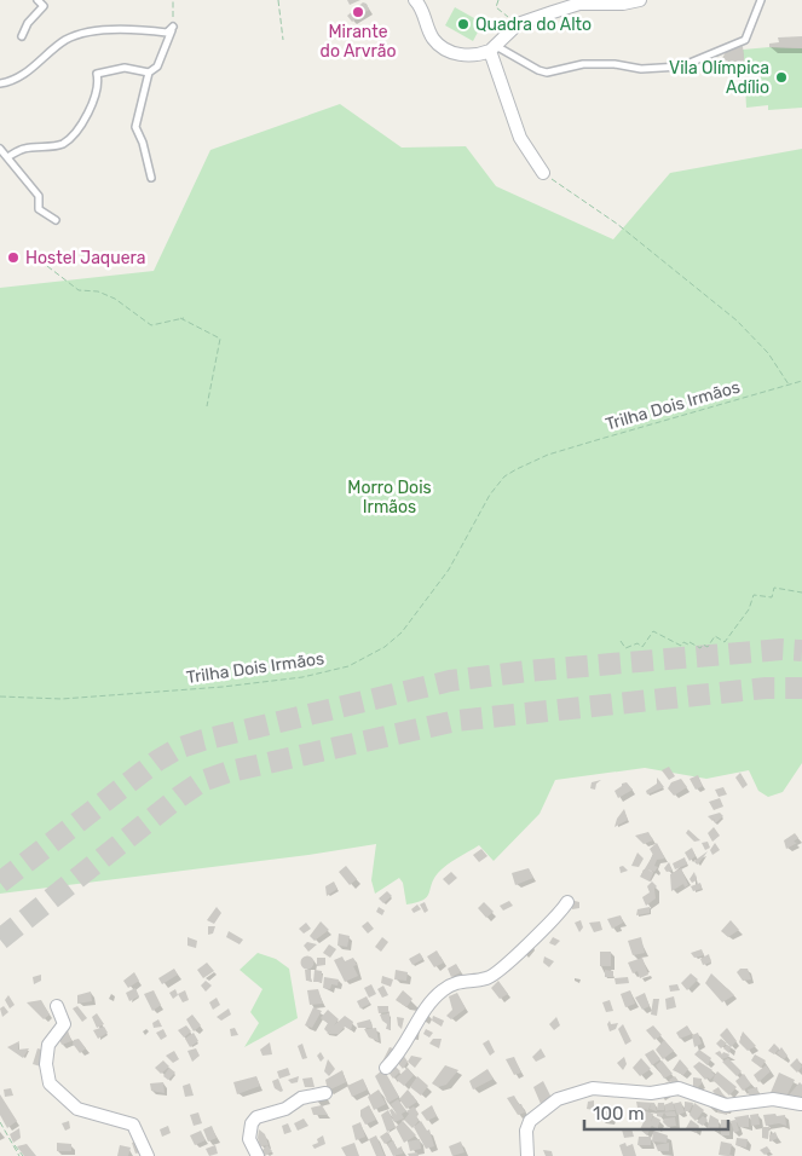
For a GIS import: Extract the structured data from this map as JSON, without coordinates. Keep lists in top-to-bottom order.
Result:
{
  "streets": {
    "path": ["Trilha Dois Irmãos"]
  },
  "parks": ["Morro Dois Irmãos"],
  "places": [
    "Mirante do Arvrão",
    "Quadra do Alto",
    "Vila Olímpica Adílio",
    "Hostel Jaquera"
  ],
  "scale_bar": "100 m"
}
